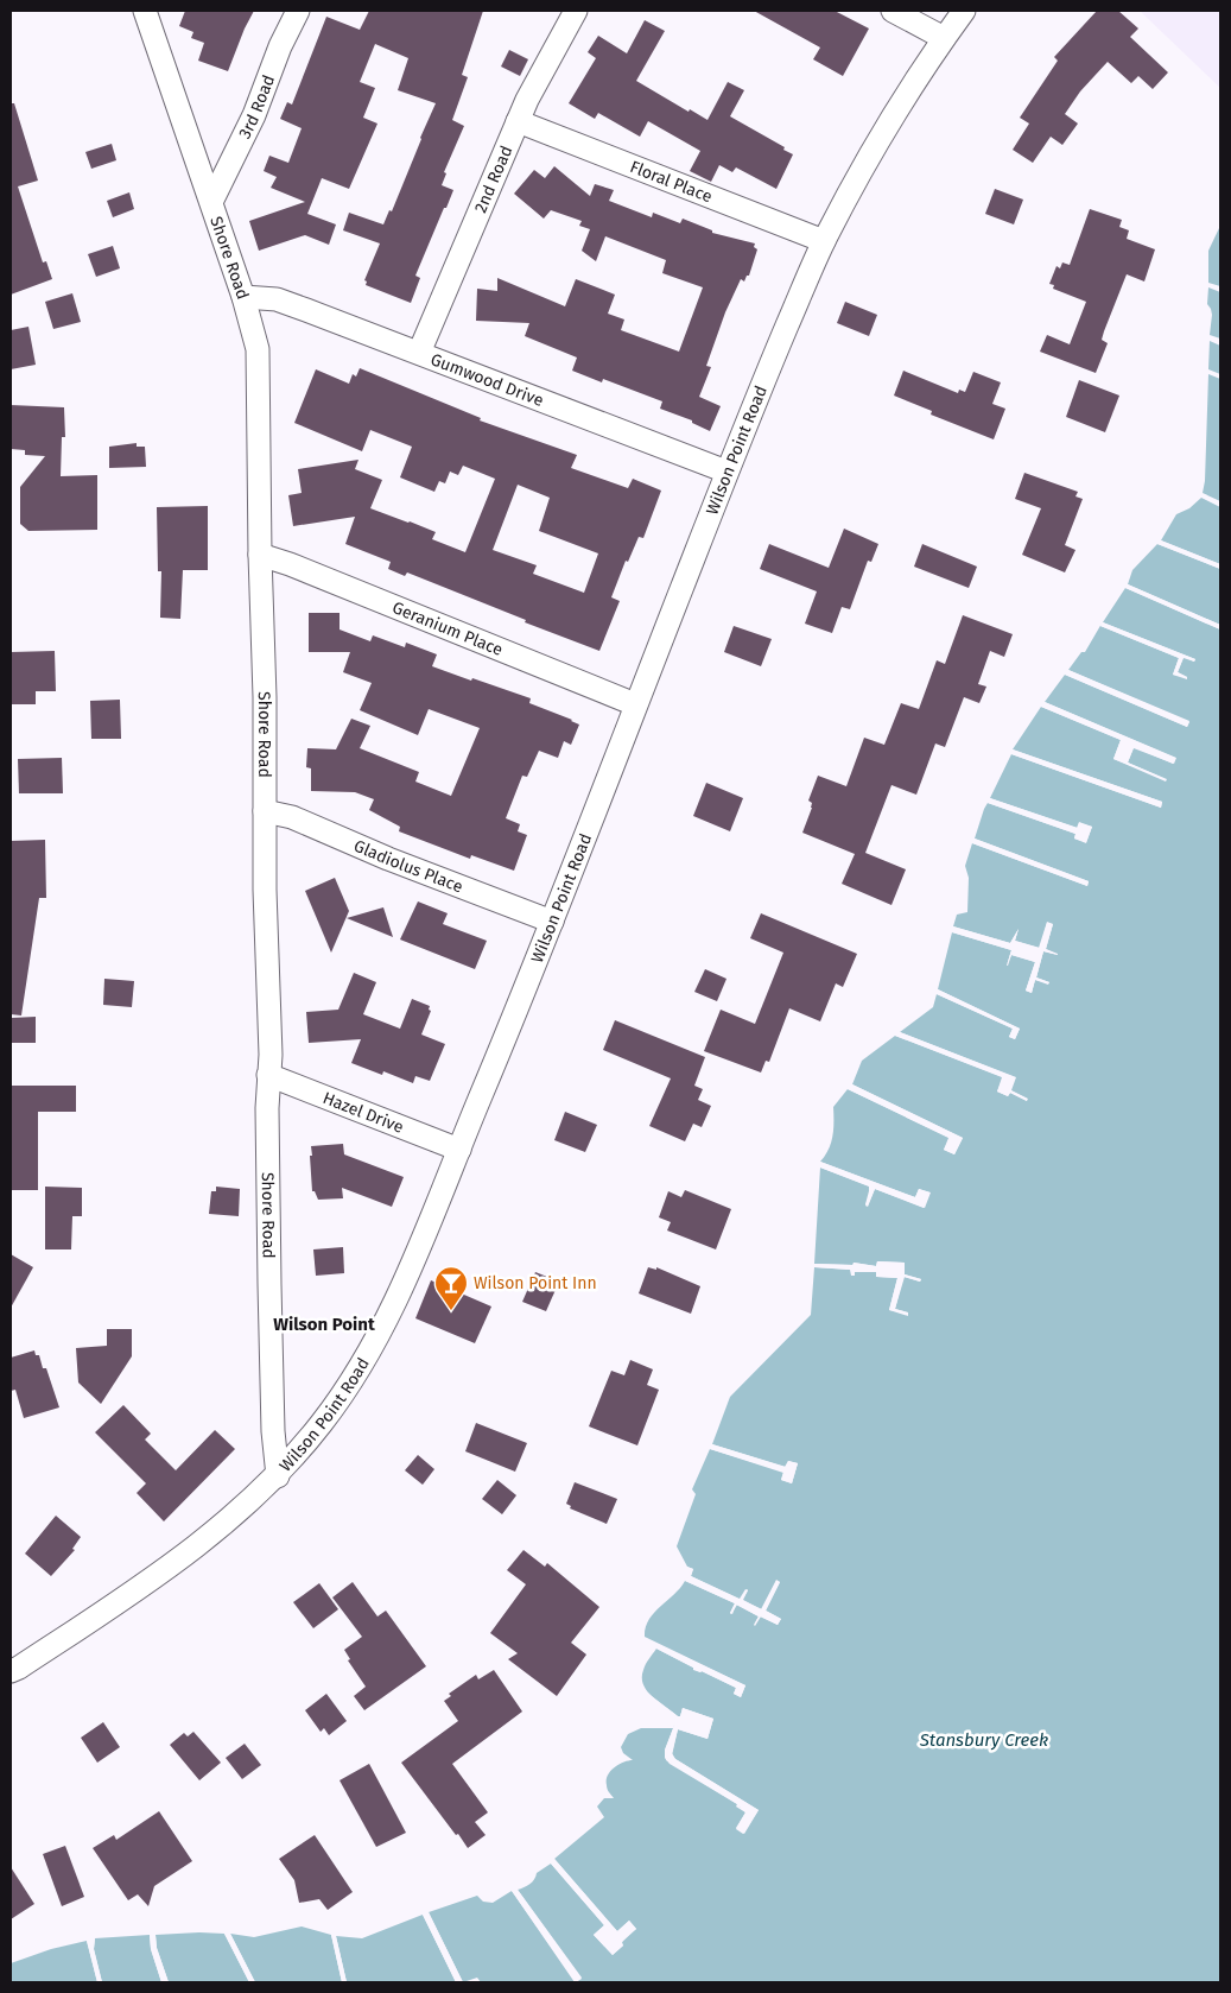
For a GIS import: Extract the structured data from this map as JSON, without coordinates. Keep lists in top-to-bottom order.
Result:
{
  "streets": {
    "street": [
      "3rd Road",
      "2nd Road",
      "Floral Place",
      "Shore Road",
      "Gumwood Drive",
      "Wilson Point Road",
      "Geranium Place",
      "Gladiolus Place",
      "Hazel Drive"
    ]
  },
  "crossings": [
    ["3rd Road", "Shore Road"],
    ["2nd Road", "Floral Place"],
    ["2nd Road", "Gumwood Drive"],
    ["Floral Place", "Wilson Point Road"],
    ["Shore Road", "Gumwood Drive"],
    ["Shore Road", "Wilson Point Road"],
    ["Shore Road", "Geranium Place"],
    ["Shore Road", "Gladiolus Place"],
    ["Shore Road", "Hazel Drive"],
    ["Gumwood Drive", "Wilson Point Road"],
    ["Wilson Point Road", "Geranium Place"],
    ["Wilson Point Road", "Gladiolus Place"],
    ["Wilson Point Road", "Hazel Drive"]
  ],
  "districts": ["Wilson Point"],
  "water": ["Stansbury Creek"],
  "places": {
    "bar": ["Wilson Point Inn"]
  }
}
